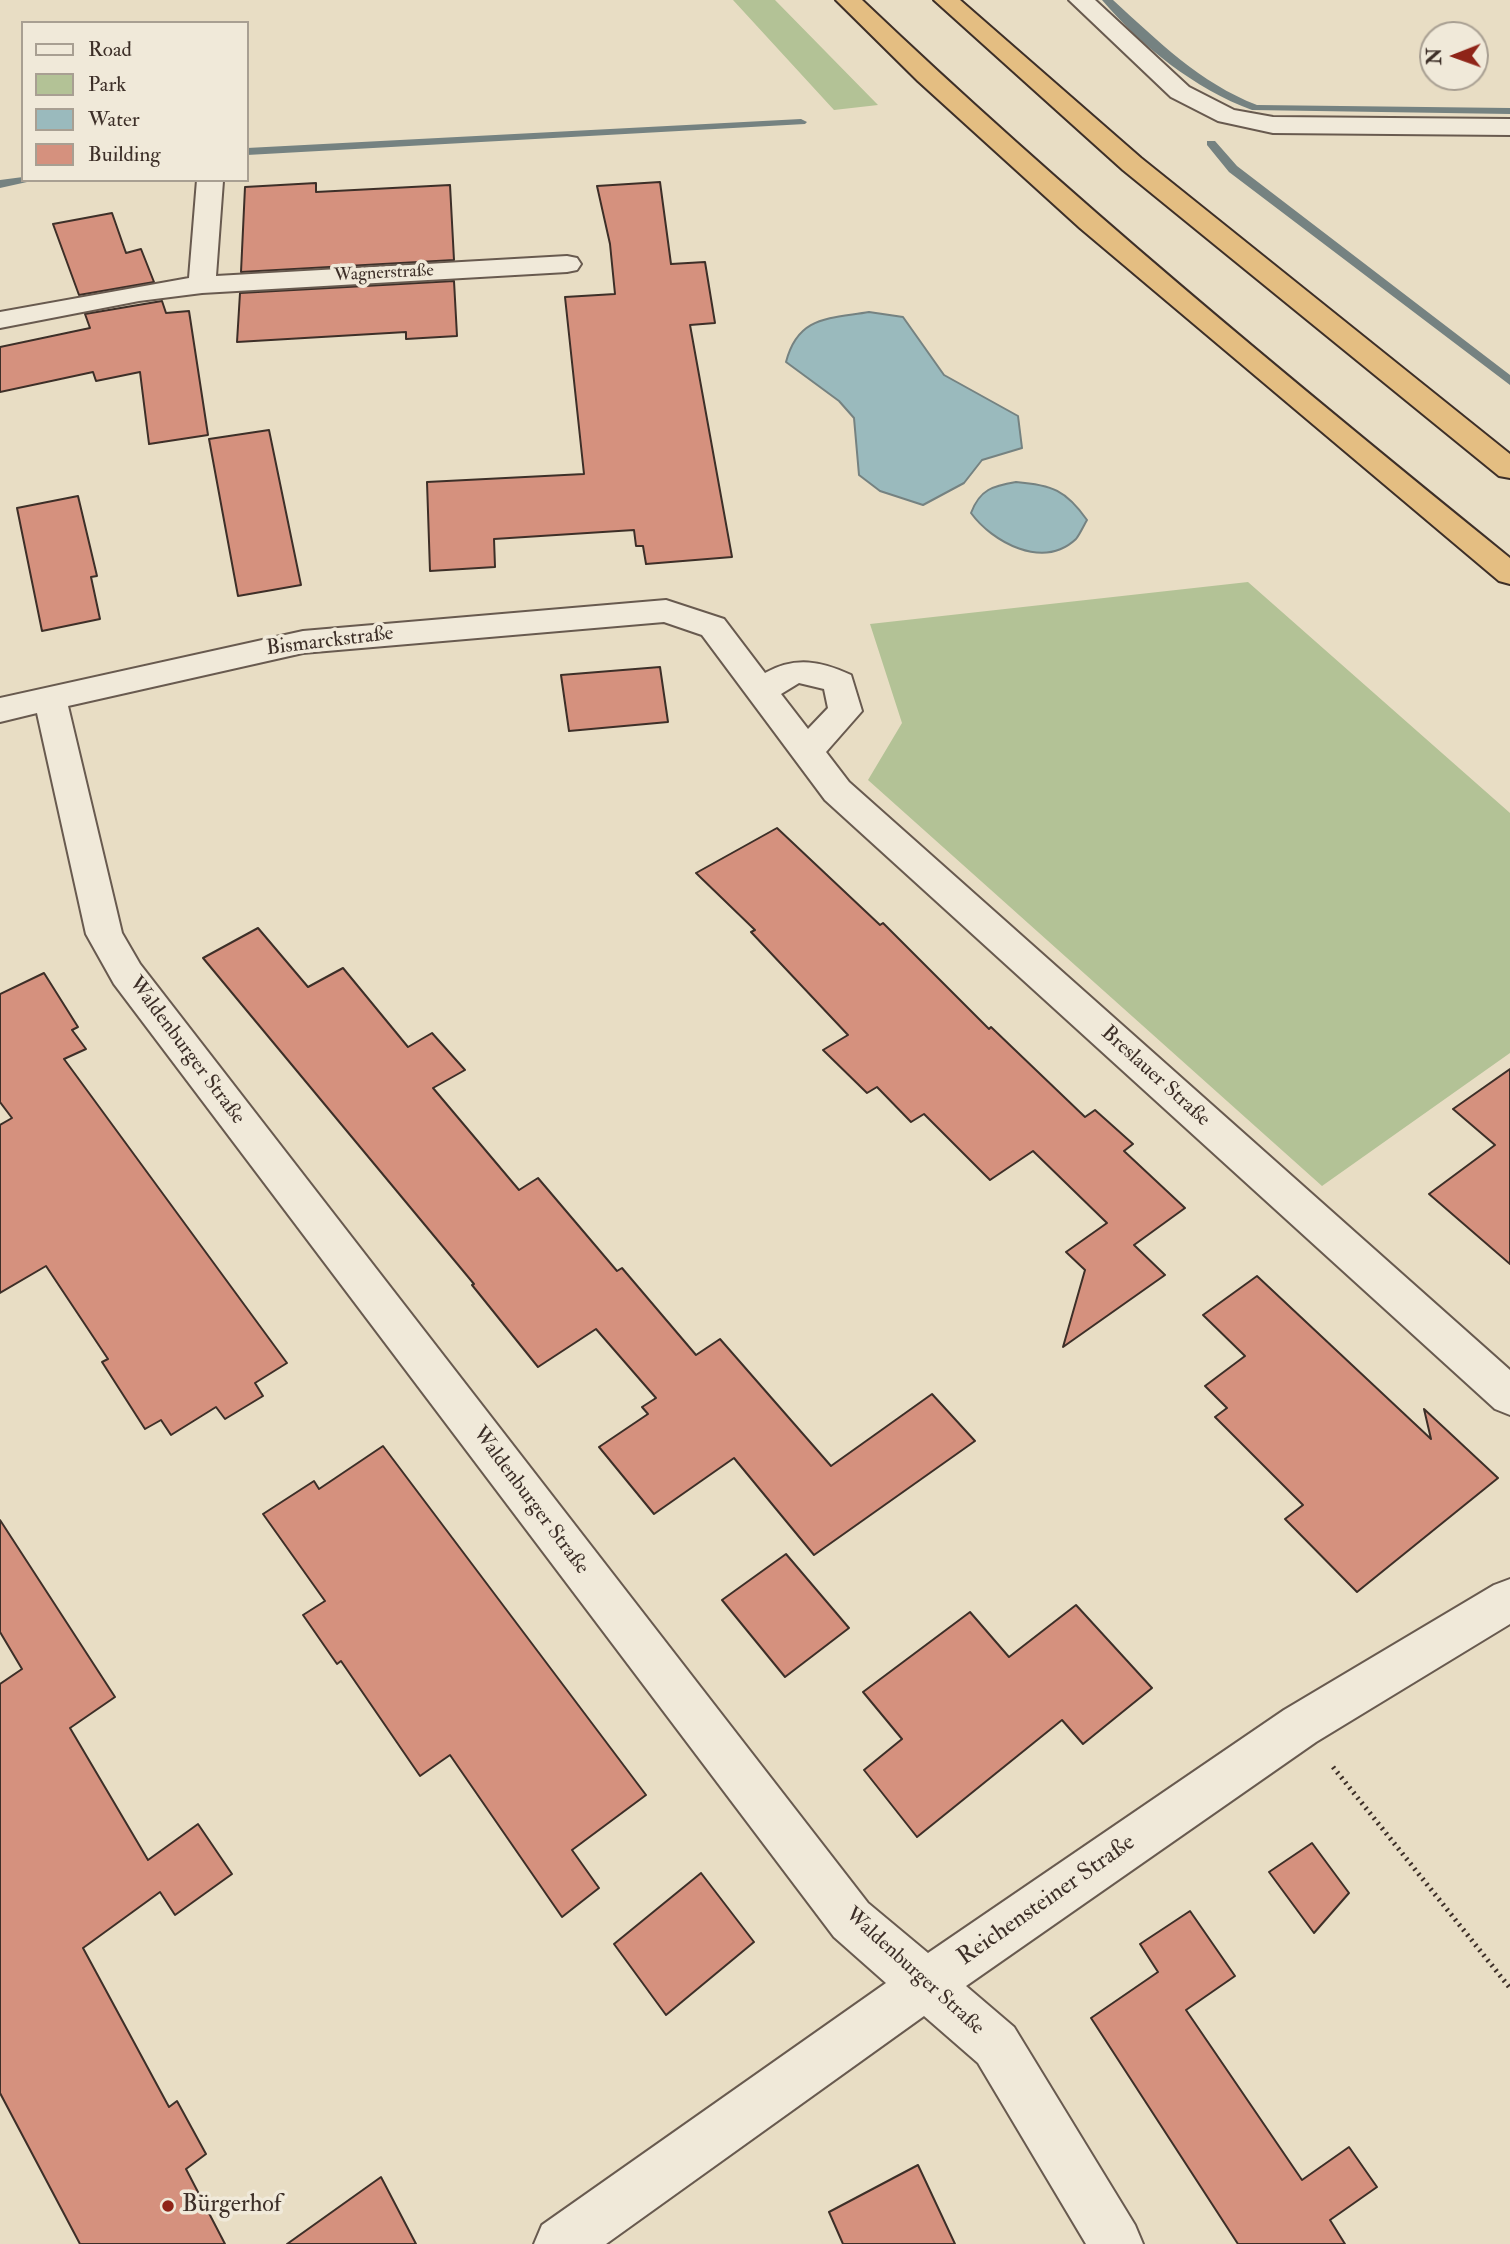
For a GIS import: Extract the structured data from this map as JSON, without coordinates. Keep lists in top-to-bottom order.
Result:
{
  "streets": {
    "street": [
      "Wagnerstraße",
      "Bismarckstraße",
      "Waldenburger Straße",
      "Breslauer Straße",
      "Reichensteiner Straße"
    ]
  },
  "crossings": [
    ["Bismarckstraße", "Waldenburger Straße"],
    ["Bismarckstraße", "Breslauer Straße"],
    ["Waldenburger Straße", "Reichensteiner Straße"]
  ],
  "places": ["Bürgerhof"],
  "legend": [
    "Road",
    "Park",
    "Water",
    "Building"
  ],
  "north": "left"
}
